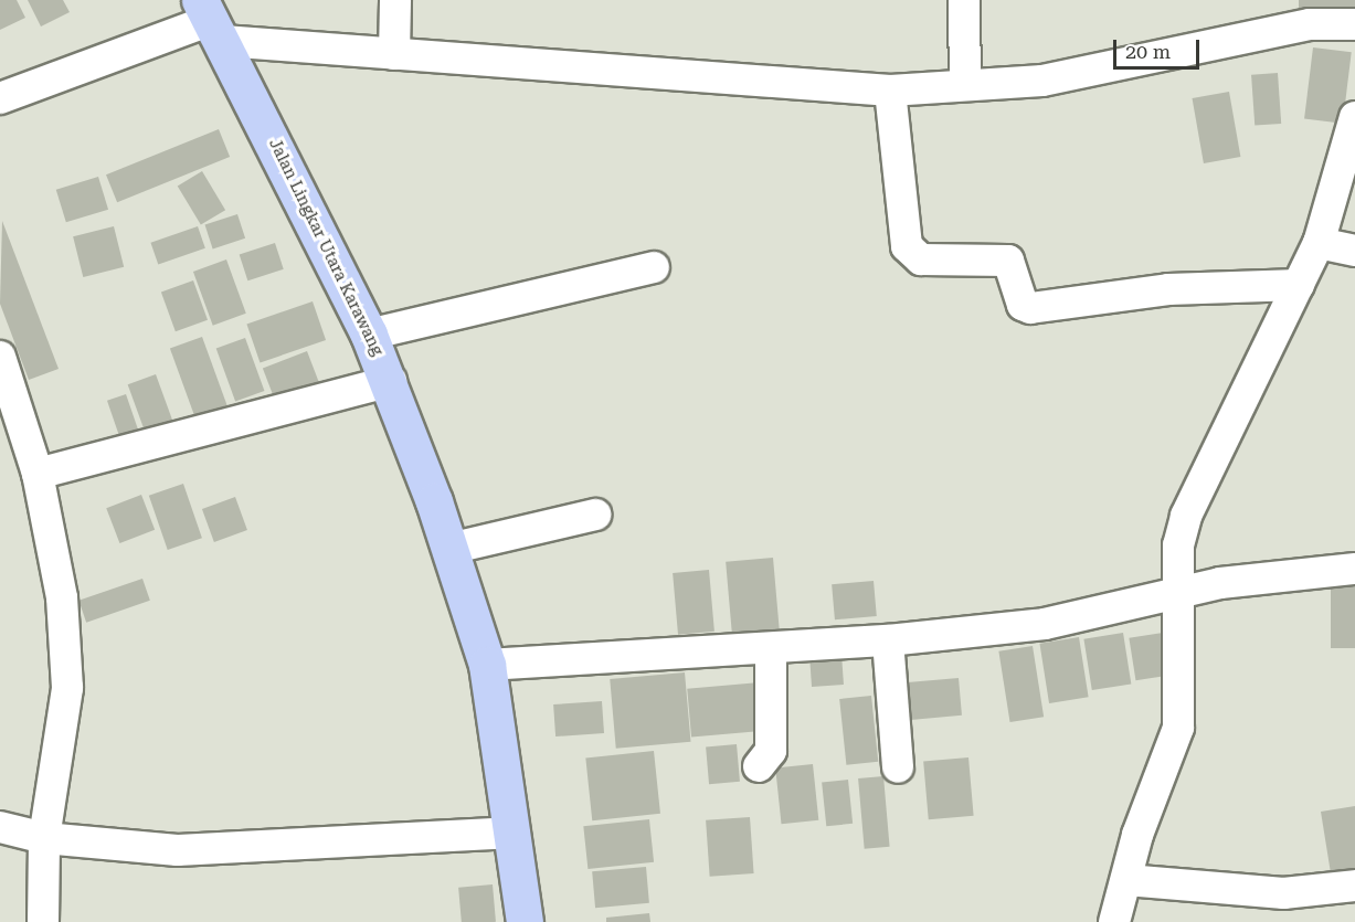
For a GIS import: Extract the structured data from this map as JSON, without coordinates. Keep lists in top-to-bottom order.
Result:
{
  "streets": {
    "main road": ["Jalan Lingkar Utara Karawang"]
  },
  "scale_bar": "20 m"
}
